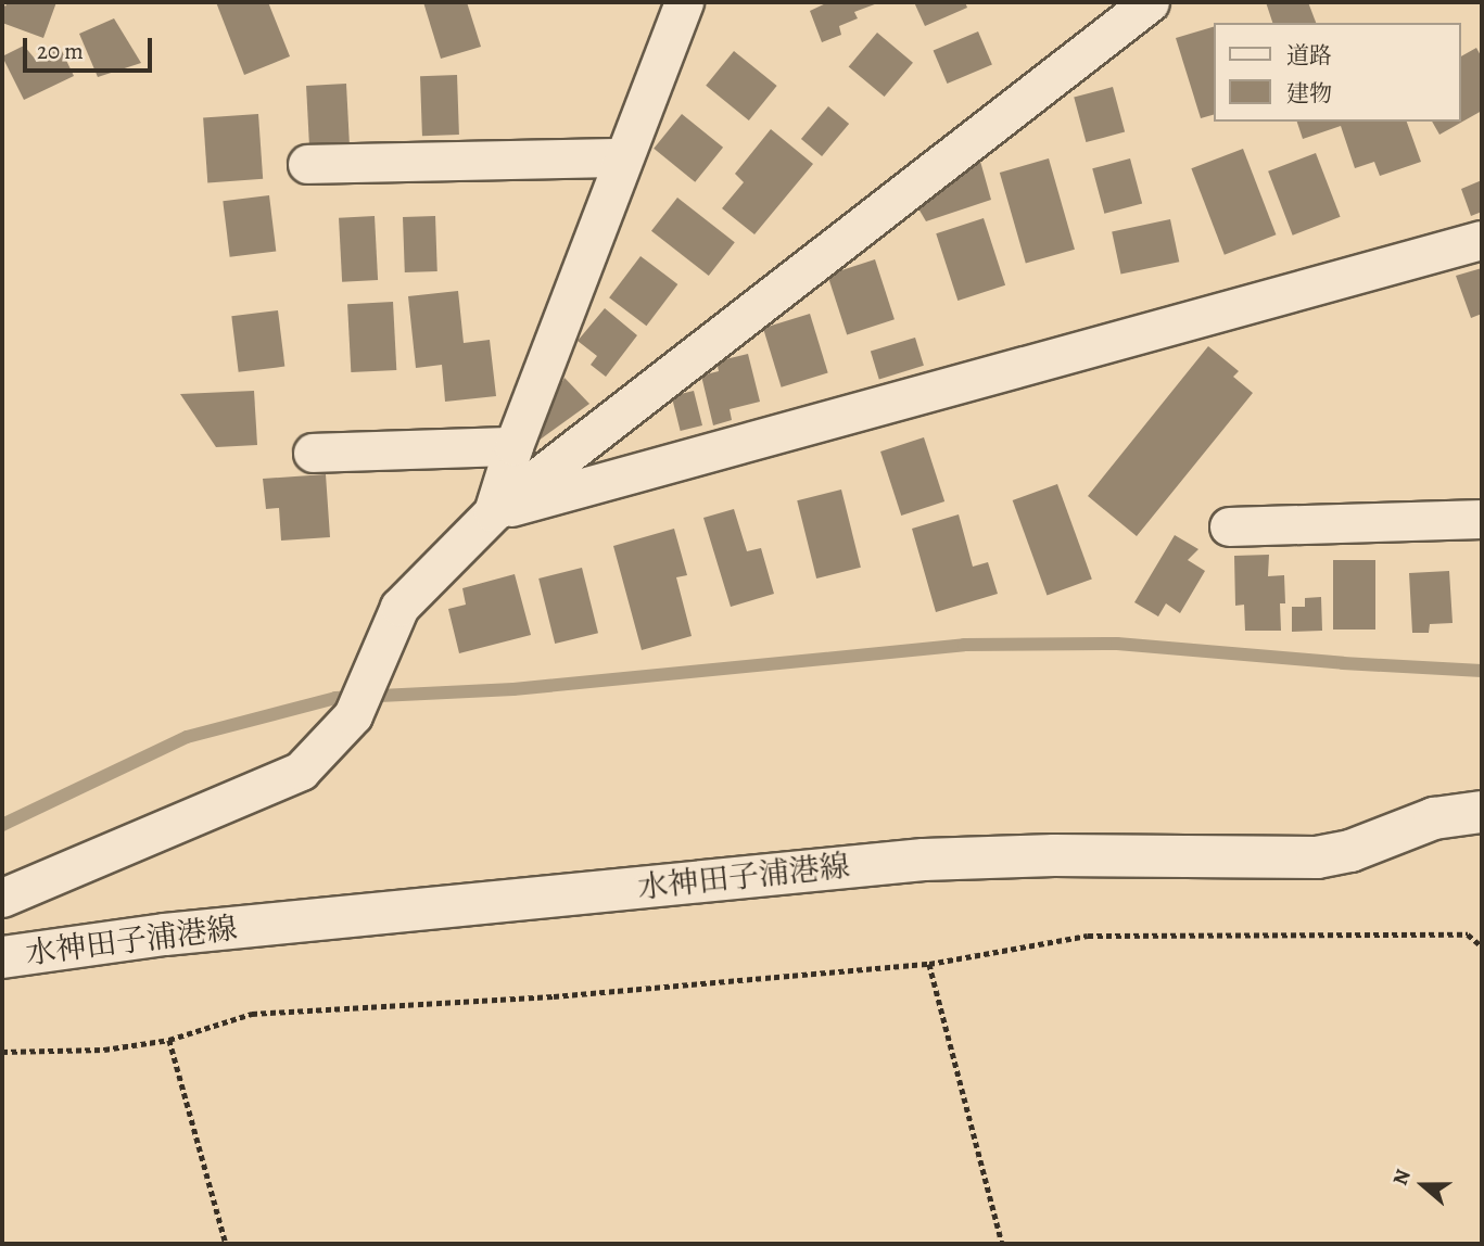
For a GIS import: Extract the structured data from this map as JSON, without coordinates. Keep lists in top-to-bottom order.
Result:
{
  "streets": {
    "main road": ["水神田子浦港線"]
  },
  "legend": ["道路", "建物"],
  "scale_bar": "20 m",
  "north": "left"
}
